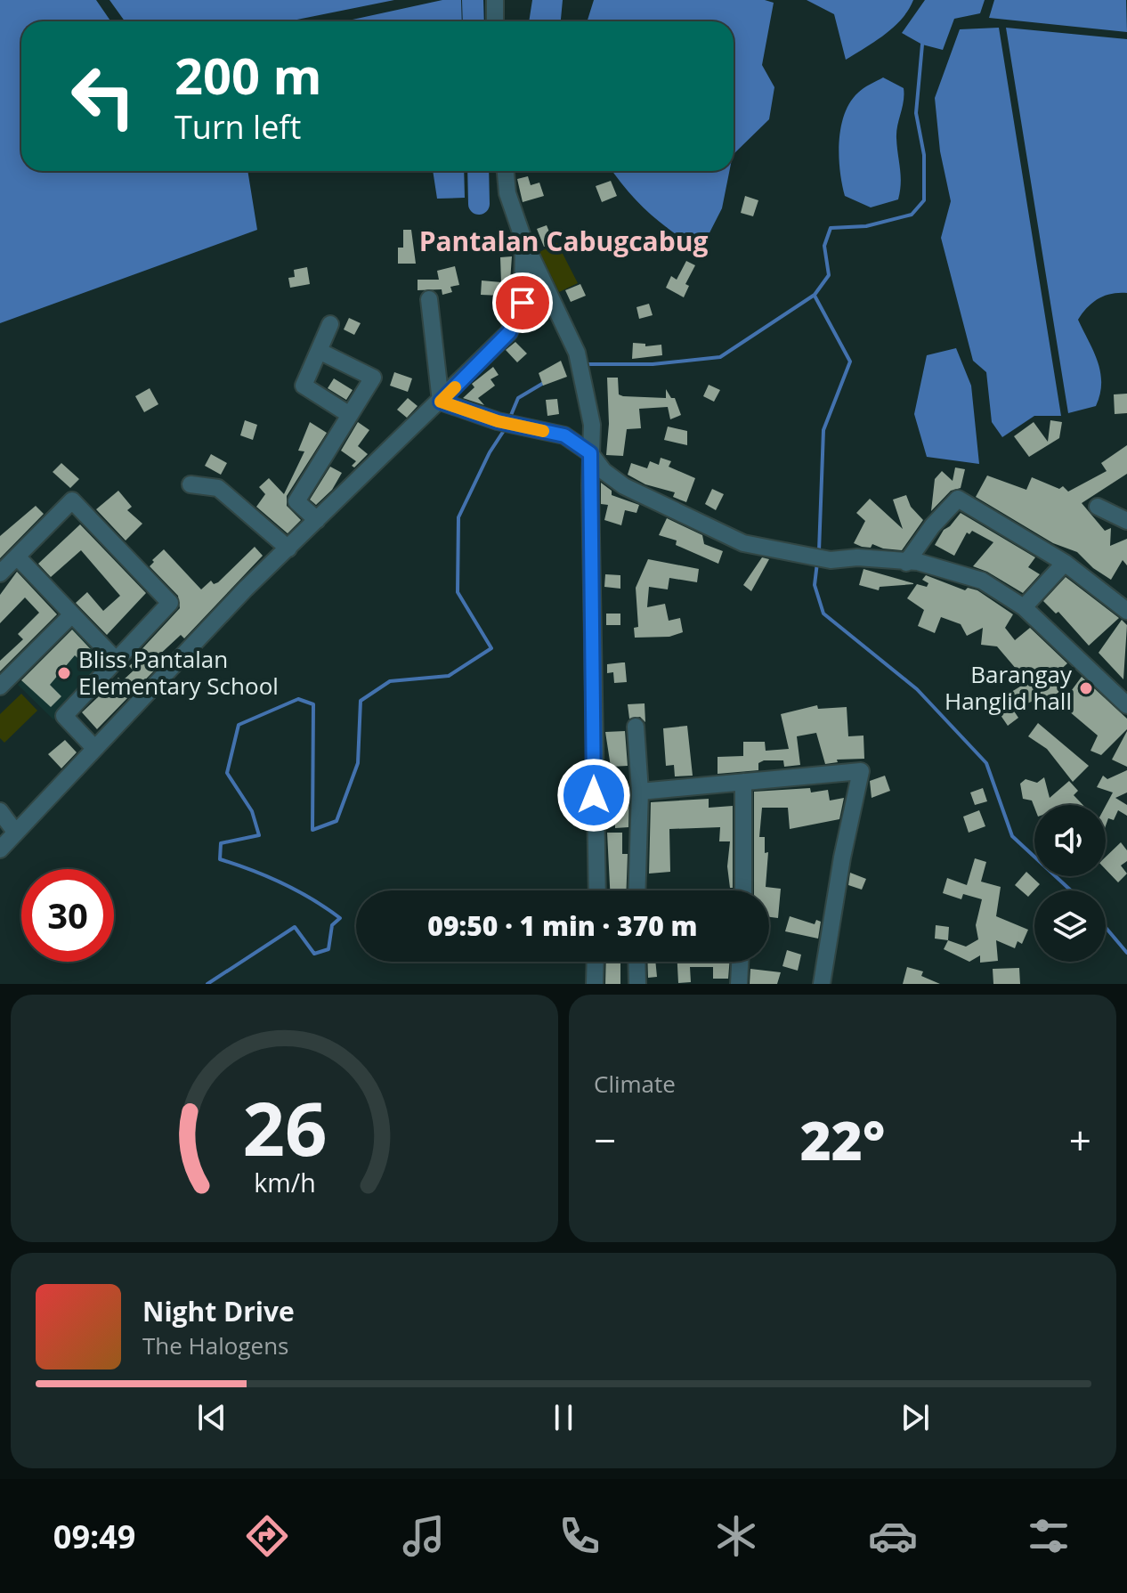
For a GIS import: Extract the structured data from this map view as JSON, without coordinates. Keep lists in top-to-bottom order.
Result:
{
  "districts": ["Pantalan Cabugcabug"],
  "places": ["Bliss Pantalan Elementary School", "Barangay Hanglid hall"],
  "page": {
    "turn": ["200 m", "Turn left"],
    "limit": "30",
    "trip": "09:50 · 1 min · 370 m",
    "tile": "Climate",
    "heat": ["−", "22°", "+"],
    "song": ["Night Drive", "The Halogens"],
    "tabs": "09:49",
    "gauge": ["26", "km/h"]
  }
}
